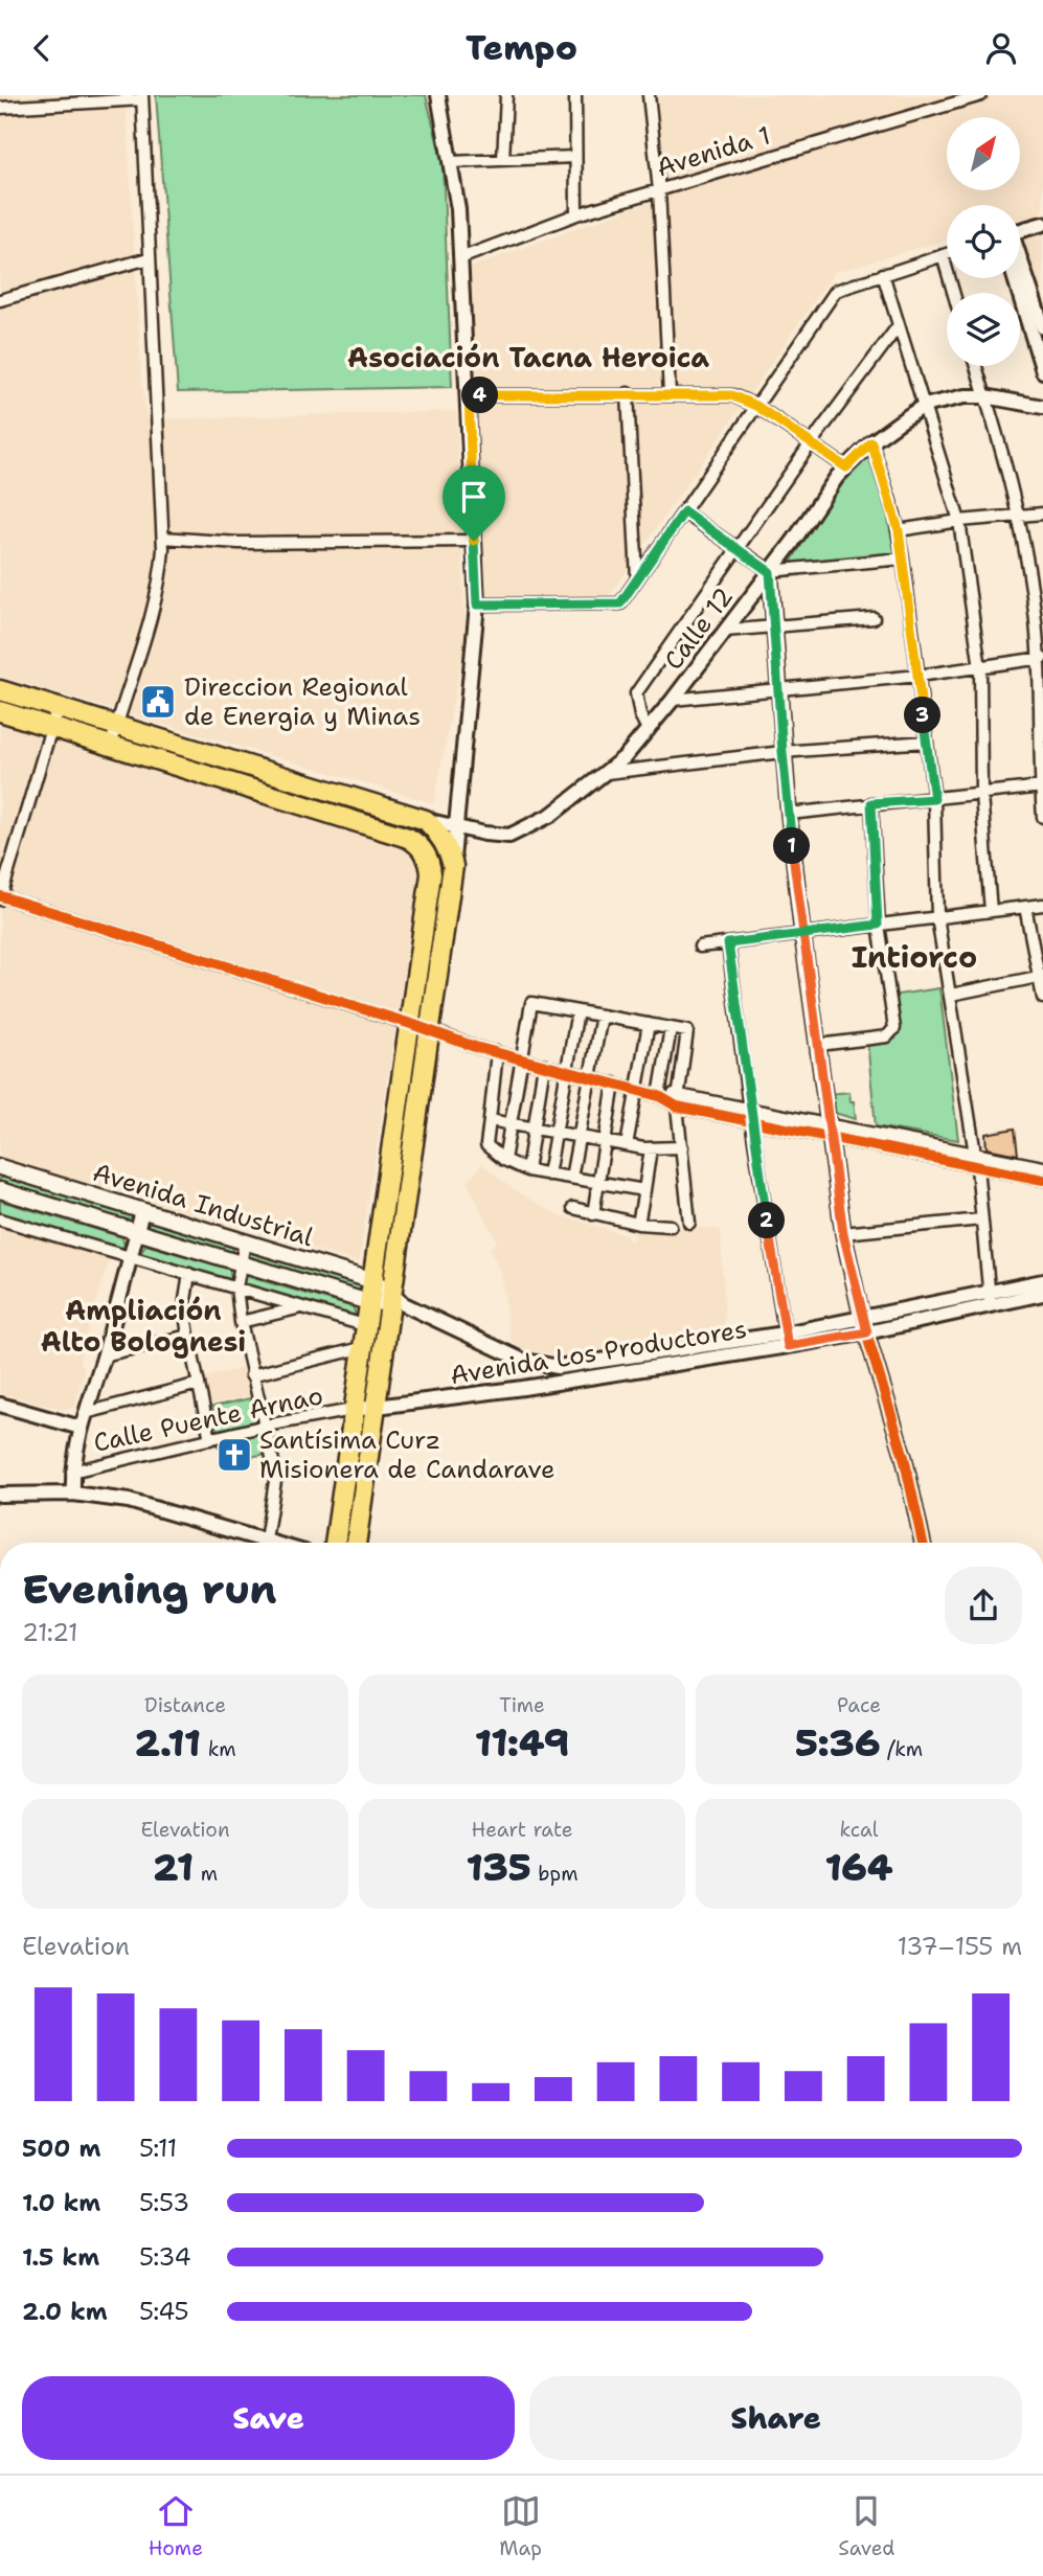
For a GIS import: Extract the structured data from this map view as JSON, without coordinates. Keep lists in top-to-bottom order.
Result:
{
  "streets": {
    "main road": ["Avenida Industrial"],
    "street": [
      "Avenida 1",
      "Calle 12",
      "Avenida Los Productores",
      "Calle Puente Arnao"
    ]
  },
  "crossings": [
    ["Avenida Industrial", "Avenida Los Productores"],
    ["Avenida Los Productores", "Calle Puente Arnao"]
  ],
  "districts": ["Asociación Tacna Heroica", "Intiorco", "Ampliación Alto Bolognesi"],
  "places": {
    "public building": ["Direccion Regional de Energia y Minas"],
    "church": ["Santísima Curz Misionera de Candarave"]
  },
  "north": "top right",
  "page": {
    "header": "Tempo",
    "pins": [
      "4",
      "3",
      "1",
      "2"
    ],
    "heading": ["Evening run", "21:21"],
    "stats": [
      ["Distance", "2.11 km"],
      ["Time", "11:49"],
      ["Pace", "5:36 /km"],
      ["Elevation", "21 m"],
      ["Heart rate", "135 bpm"],
      ["kcal", "164"]
    ],
    "chart": ["Elevation", "137–155 m"],
    "list": [
      {
        "name": "500 m",
        "note": "5:11"
      },
      {
        "name": "1.0 km",
        "note": "5:53"
      },
      {
        "name": "1.5 km",
        "note": "5:34"
      },
      {
        "name": "2.0 km",
        "note": "5:45"
      }
    ],
    "buttons": ["Save", "Share"],
    "tabs": ["Home", "Map", "Saved"]
  }
}
